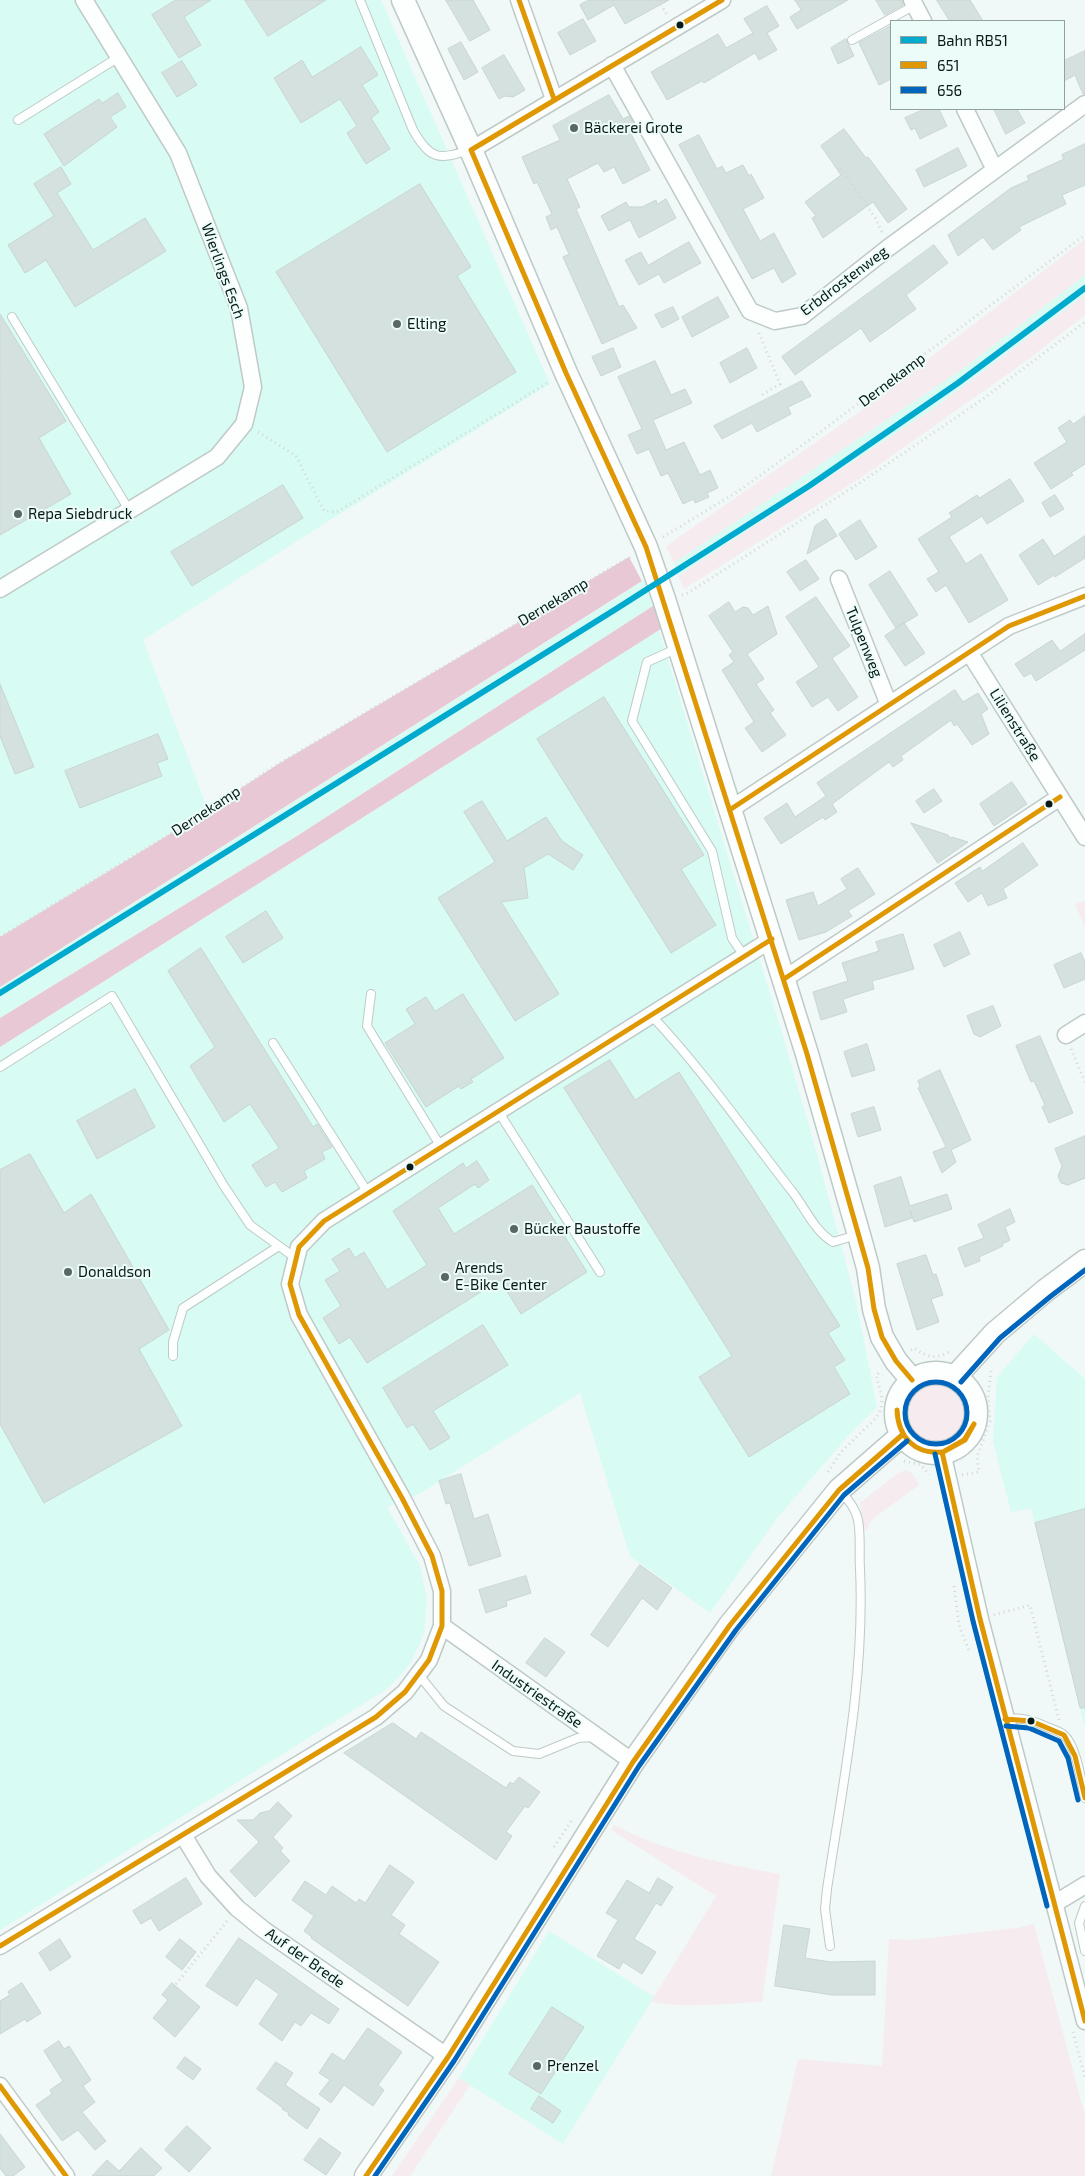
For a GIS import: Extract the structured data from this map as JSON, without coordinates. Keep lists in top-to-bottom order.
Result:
{
  "streets": {
    "street": [
      "Wierlings Esch",
      "Erbdrostenweg",
      "Tulpenweg",
      "Lilienstraße",
      "Industriestraße",
      "Auf der Brede"
    ],
    "path": ["Dernekamp"]
  },
  "places": [
    "Bäckerei Grote",
    "Elting",
    "Repa Siebdruck",
    "Bücker Baustoffe",
    "Donaldson",
    "Arends E-Bike Center",
    "Prenzel"
  ],
  "lines": ["transit line 651", "rail line RB51", "transit line 656"],
  "legend": ["Bahn RB51", "651", "656"]
}
